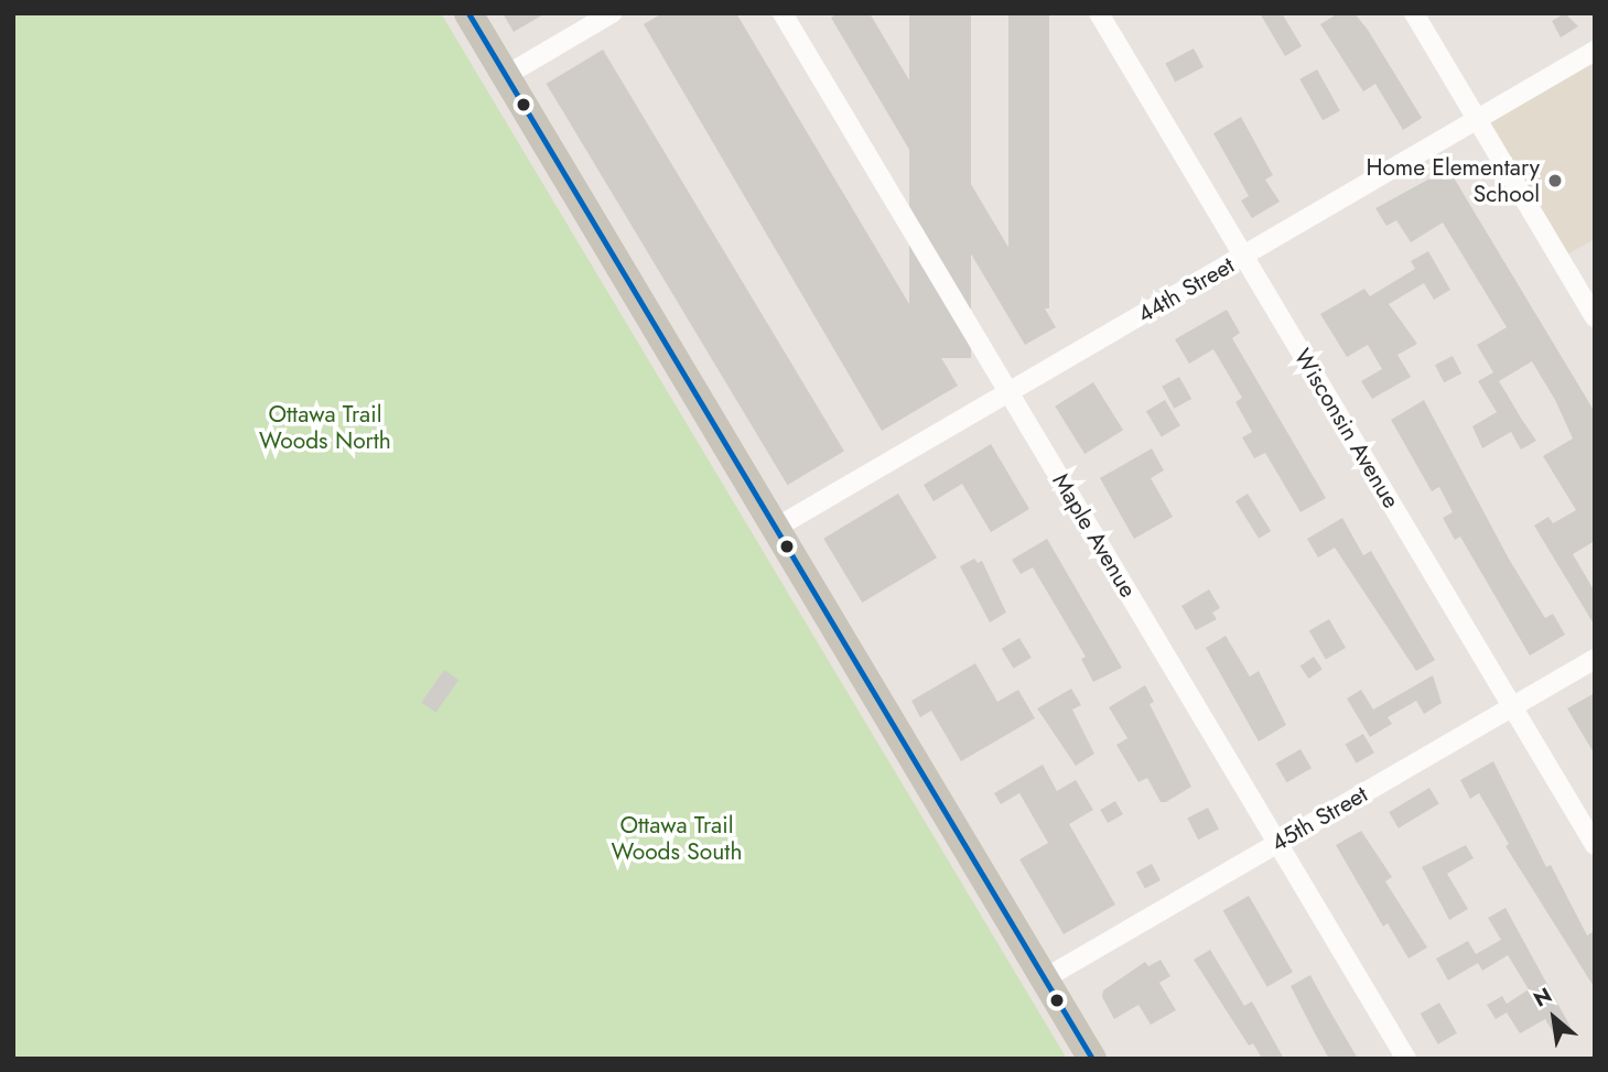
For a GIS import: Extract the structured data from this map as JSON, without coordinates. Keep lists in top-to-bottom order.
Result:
{
  "streets": {
    "street": [
      "44th Street",
      "Wisconsin Avenue",
      "Maple Avenue",
      "45th Street"
    ]
  },
  "crossings": [
    ["44th Street", "Wisconsin Avenue"],
    ["44th Street", "Maple Avenue"],
    ["Wisconsin Avenue", "45th Street"],
    ["Maple Avenue", "45th Street"]
  ],
  "parks": ["Ottawa Trail Woods North", "Ottawa Trail Woods South"],
  "places": ["Home Elementary School"],
  "north": "top left"
}
